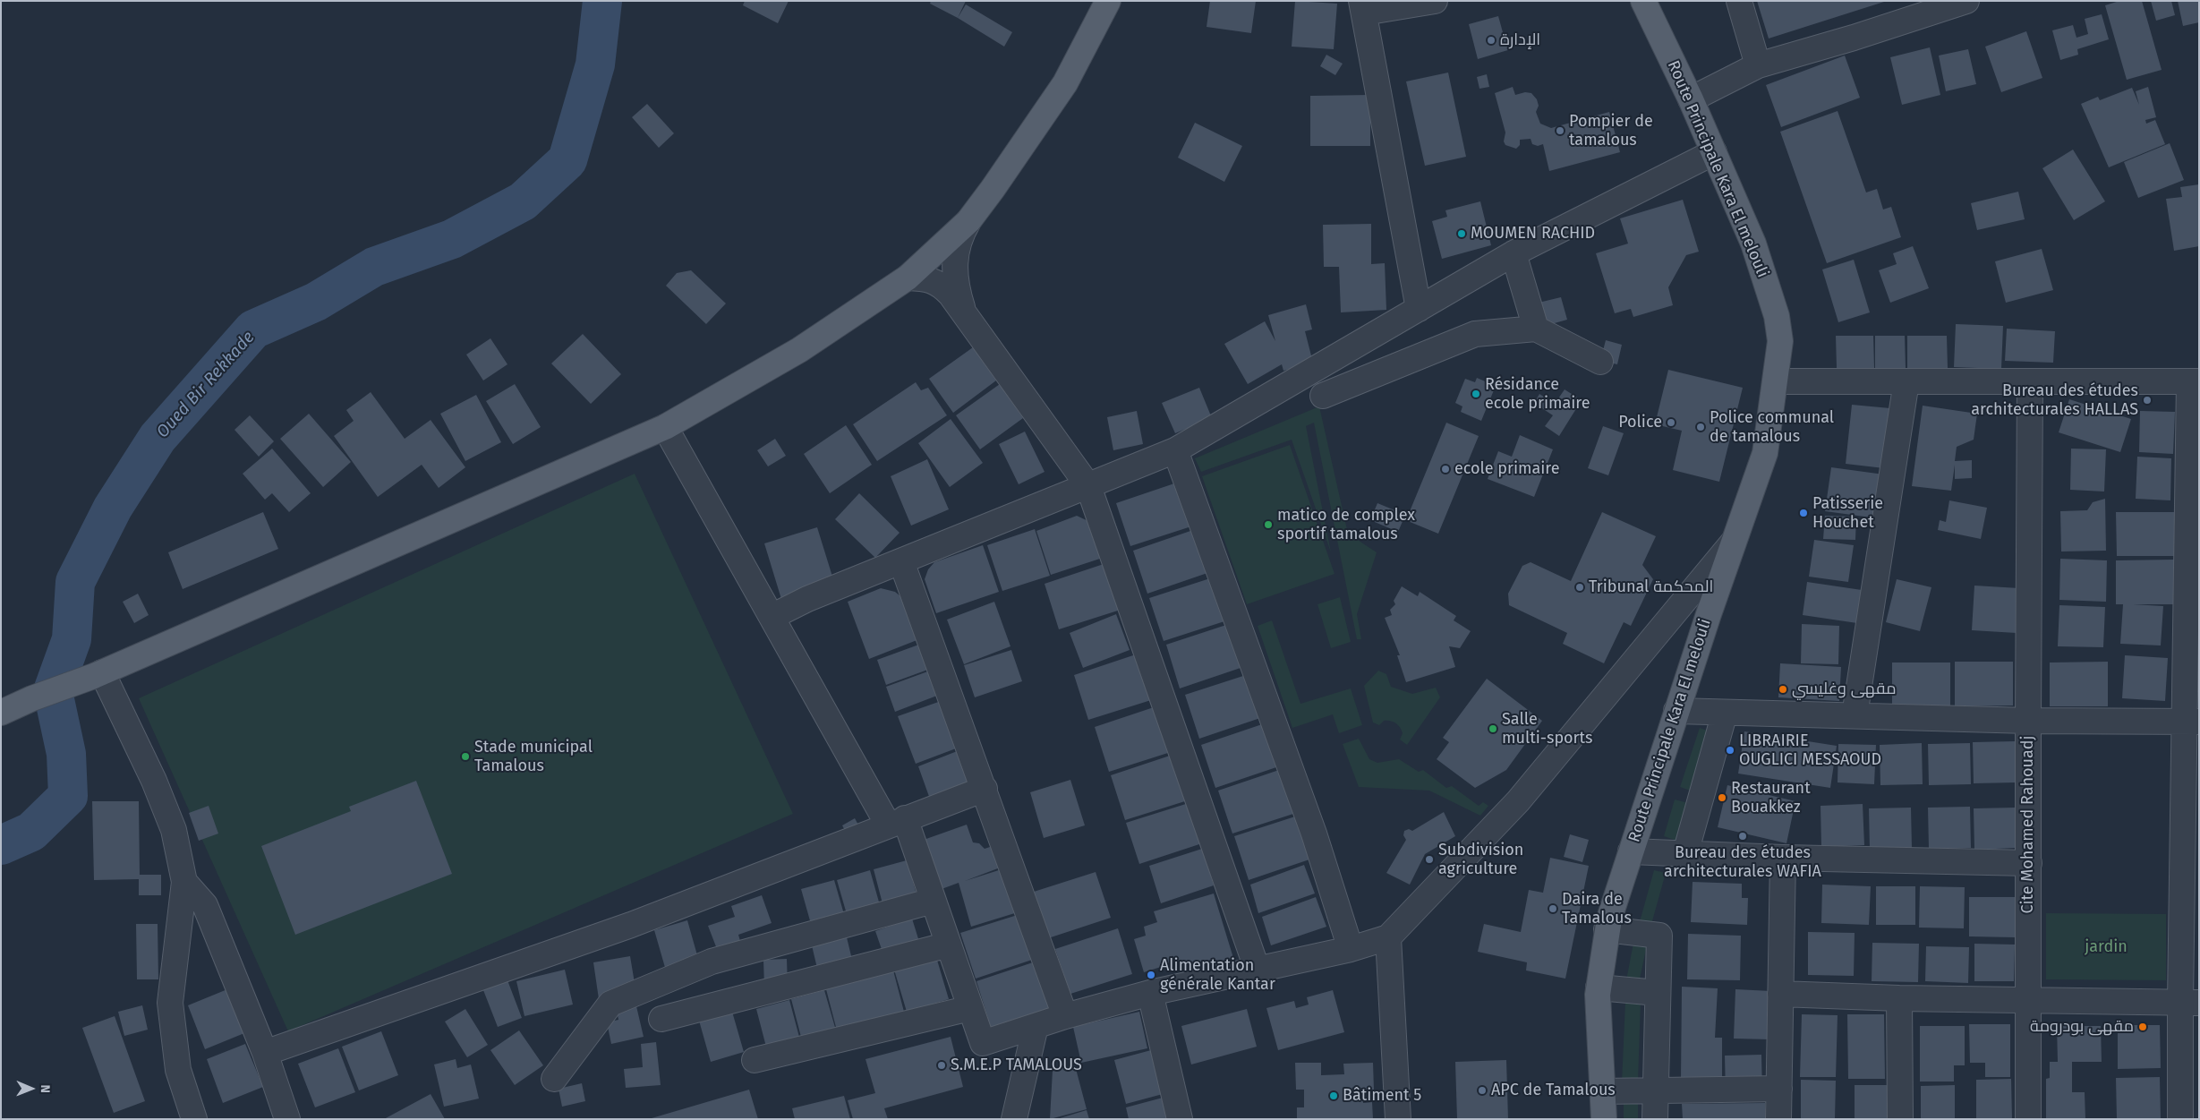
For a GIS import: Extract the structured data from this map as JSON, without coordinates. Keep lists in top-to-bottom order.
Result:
{
  "streets": {
    "main road": ["Route Principale Kara El melouli"],
    "street": ["Cite Mohamed Rahouadj"]
  },
  "crossings": [
    ["Route Principale Kara El melouli", "Cite Mohamed Rahouadj"]
  ],
  "water": ["Oued Bir Rekkade"],
  "parks": ["jardin"],
  "places": [
    "الإدارة",
    "Pompier de tamalous",
    "MOUMEN RACHID",
    "Résidance ecole primaire",
    "Bureau des études architecturales HALLAS",
    "Police",
    "Police communal de tamalous",
    "ecole primaire",
    "Patisserie Houchet",
    "matico de complex sportif tamalous",
    "Tribunal المحكمة",
    "مقهى وغليسي",
    "Salle multi-sports",
    "LIBRAIRIE OUGLICI MESSAOUD",
    "Stade municipal Tamalous",
    "Restaurant Bouakkez",
    "Bureau des études architecturales WAFIA",
    "Subdivision agriculture",
    "Daira de Tamalous",
    "Alimentation générale Kantar",
    "مقهى بودرومة",
    "S.M.E.P TAMALOUS",
    "APC de Tamalous",
    "Bâtiment 5"
  ],
  "north": "right"
}
